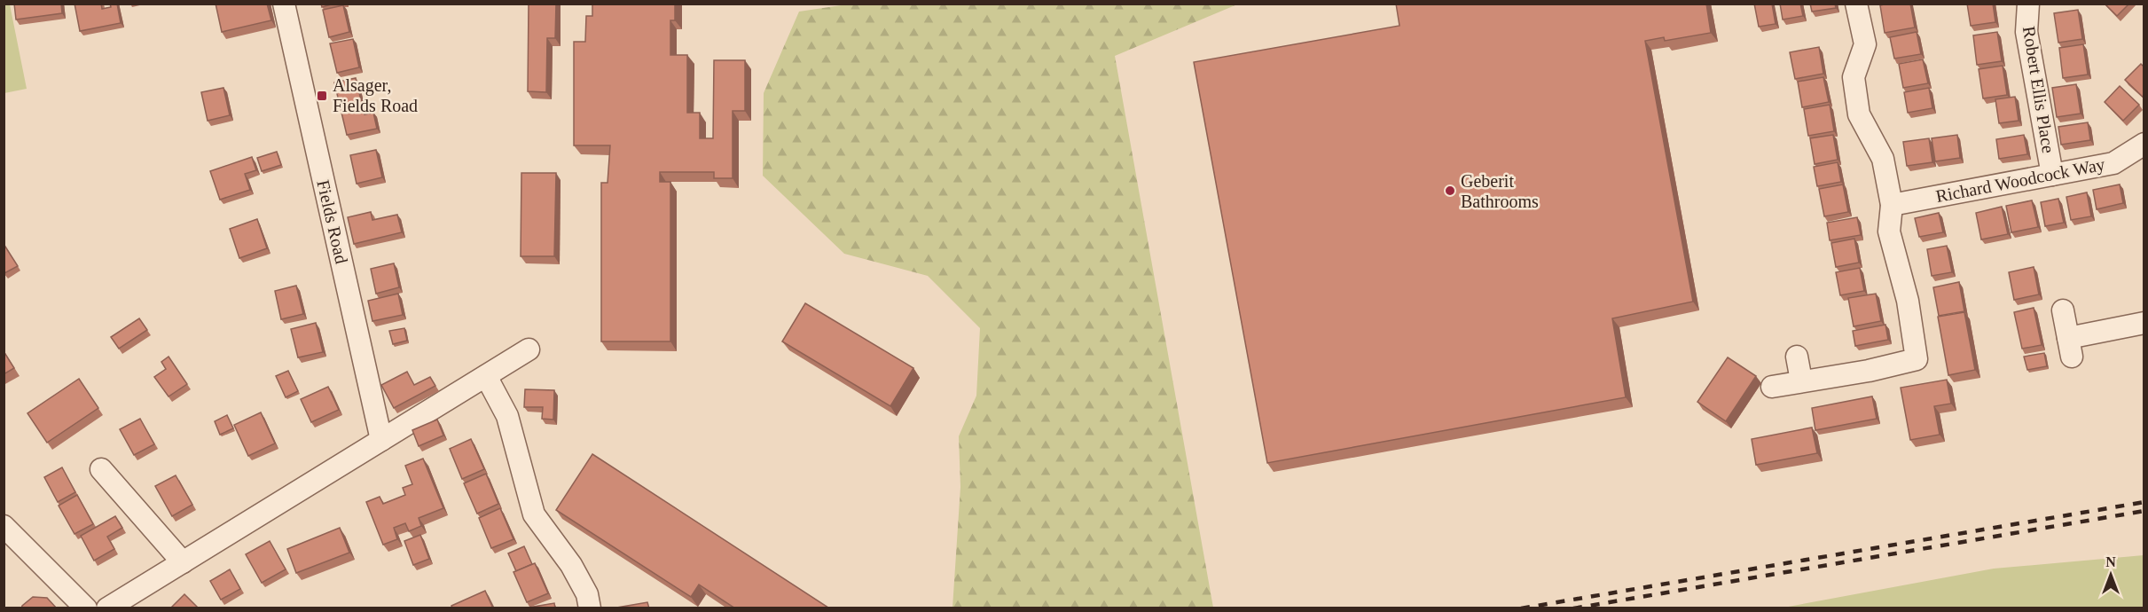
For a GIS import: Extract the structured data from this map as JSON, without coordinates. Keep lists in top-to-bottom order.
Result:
{
  "streets": {
    "street": ["Robert Ellis Place", "Richard Woodcock Way", "Fields Road"]
  },
  "crossings": [
    ["Robert Ellis Place", "Richard Woodcock Way"]
  ],
  "places": {
    "transit": ["Alsager, Fields Road"],
    "other": ["Geberit Bathrooms"]
  },
  "north": "top"
}
